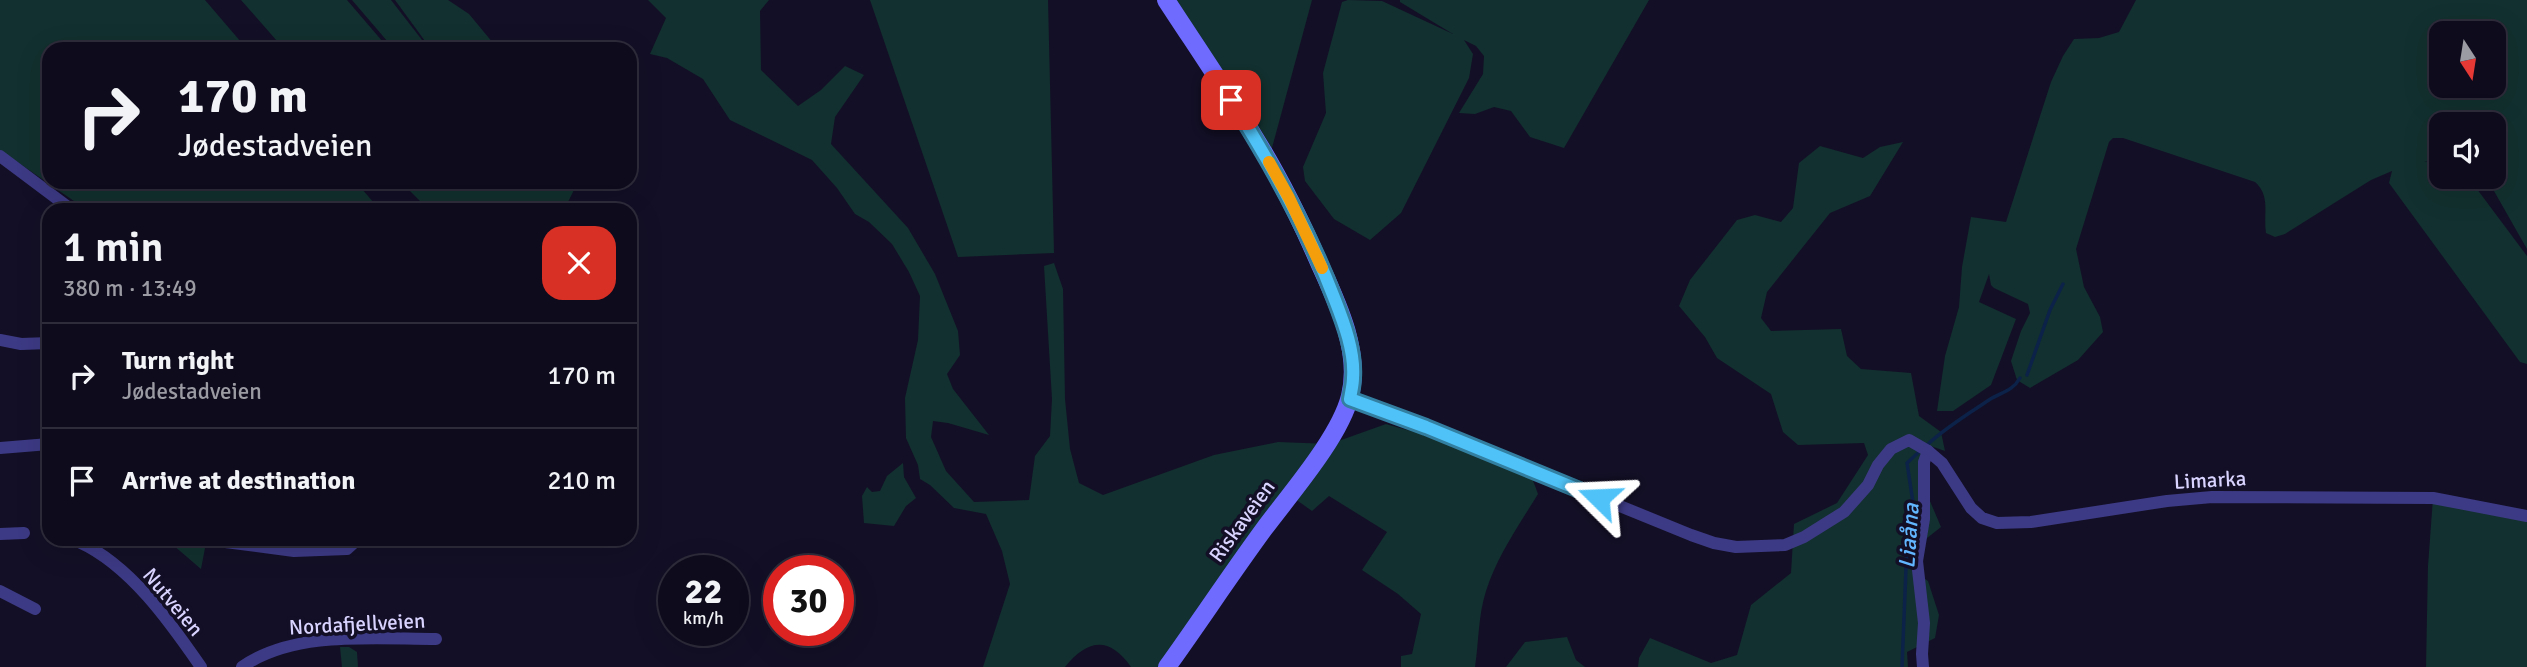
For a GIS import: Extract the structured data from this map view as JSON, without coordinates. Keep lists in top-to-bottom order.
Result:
{
  "streets": {
    "main road": ["Riskaveien"],
    "street": ["Limarka", "Nutveien", "Nordafjellveien"]
  },
  "water": ["Liaåna"],
  "north": "bottom",
  "page": {
    "turn": ["170 m", "Jødestadveien"],
    "heading": ["1 min", "380 m · 13:49"],
    "list": [
      {
        "name": "Turn right",
        "note": "Jødestadveien",
        "value": "170 m"
      },
      {
        "name": "Arrive at destination",
        "value": "210 m"
      }
    ],
    "speed": "22 km/h",
    "limit": "30"
  }
}
